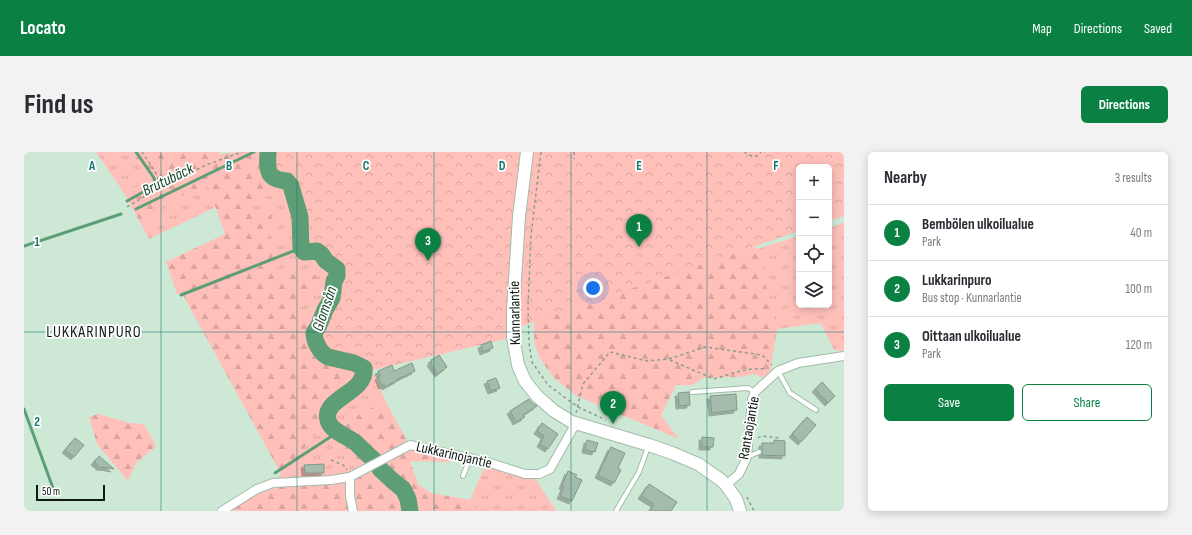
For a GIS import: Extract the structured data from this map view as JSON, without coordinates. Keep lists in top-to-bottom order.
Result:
{
  "streets": {
    "main road": ["Kunnarlantie"],
    "street": ["Rantaojantie", "Lukkarinojantie"]
  },
  "crossings": [
    ["Kunnarlantie", "Rantaojantie"],
    ["Kunnarlantie", "Lukkarinojantie"]
  ],
  "districts": ["LUKKARINPURO"],
  "water": ["Brutubäck", "Glomsån"],
  "scale_bar": "50 m",
  "page": {
    "header": "Locato",
    "nav": ["Map", "Directions", "Saved"],
    "buttons": [
      "Directions",
      ["Save", "Share"]
    ],
    "title": "Find us",
    "heading": ["Nearby", "3 results"],
    "map_buttons": ["+", "−"],
    "list": [
      {
        "mark": "1",
        "name": "Bembölen ulkoilualue",
        "note": "Park",
        "value": "40 m"
      },
      {
        "mark": "2",
        "name": "Lukkarinpuro",
        "note": "Bus stop · Kunnarlantie",
        "value": "100 m"
      },
      {
        "mark": "3",
        "name": "Oittaan ulkoilualue",
        "note": "Park",
        "value": "120 m"
      }
    ],
    "pins": ["1", "3", "2"],
    "scale": "50 m"
  },
  "grid": {
    "columns": [
      "A",
      "B",
      "C",
      "D",
      "E",
      "F"
    ],
    "rows": ["1", "2"]
  }
}
